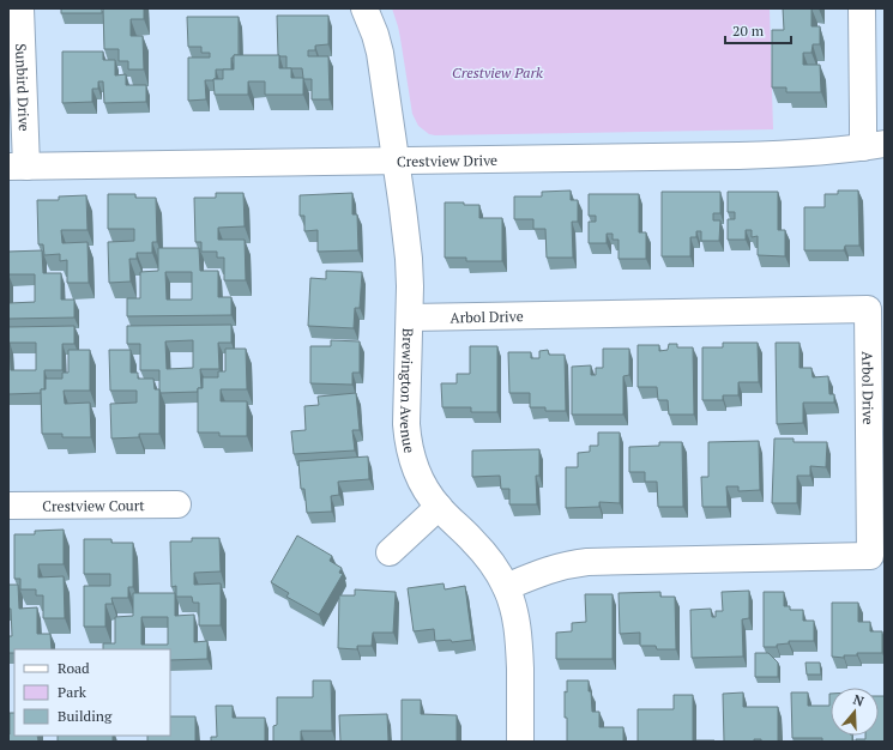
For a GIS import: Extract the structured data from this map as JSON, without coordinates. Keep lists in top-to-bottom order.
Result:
{
  "streets": {
    "street": [
      "Sunbird Drive",
      "Crestview Drive",
      "Arbol Drive",
      "Brewington Avenue",
      "Crestview Court"
    ]
  },
  "crossings": [
    ["Sunbird Drive", "Crestview Drive"],
    ["Crestview Drive", "Brewington Avenue"],
    ["Arbol Drive", "Brewington Avenue"]
  ],
  "parks": ["Crestview Park"],
  "legend": ["Road", "Park", "Building"],
  "scale_bar": "20 m",
  "north": "top"
}
